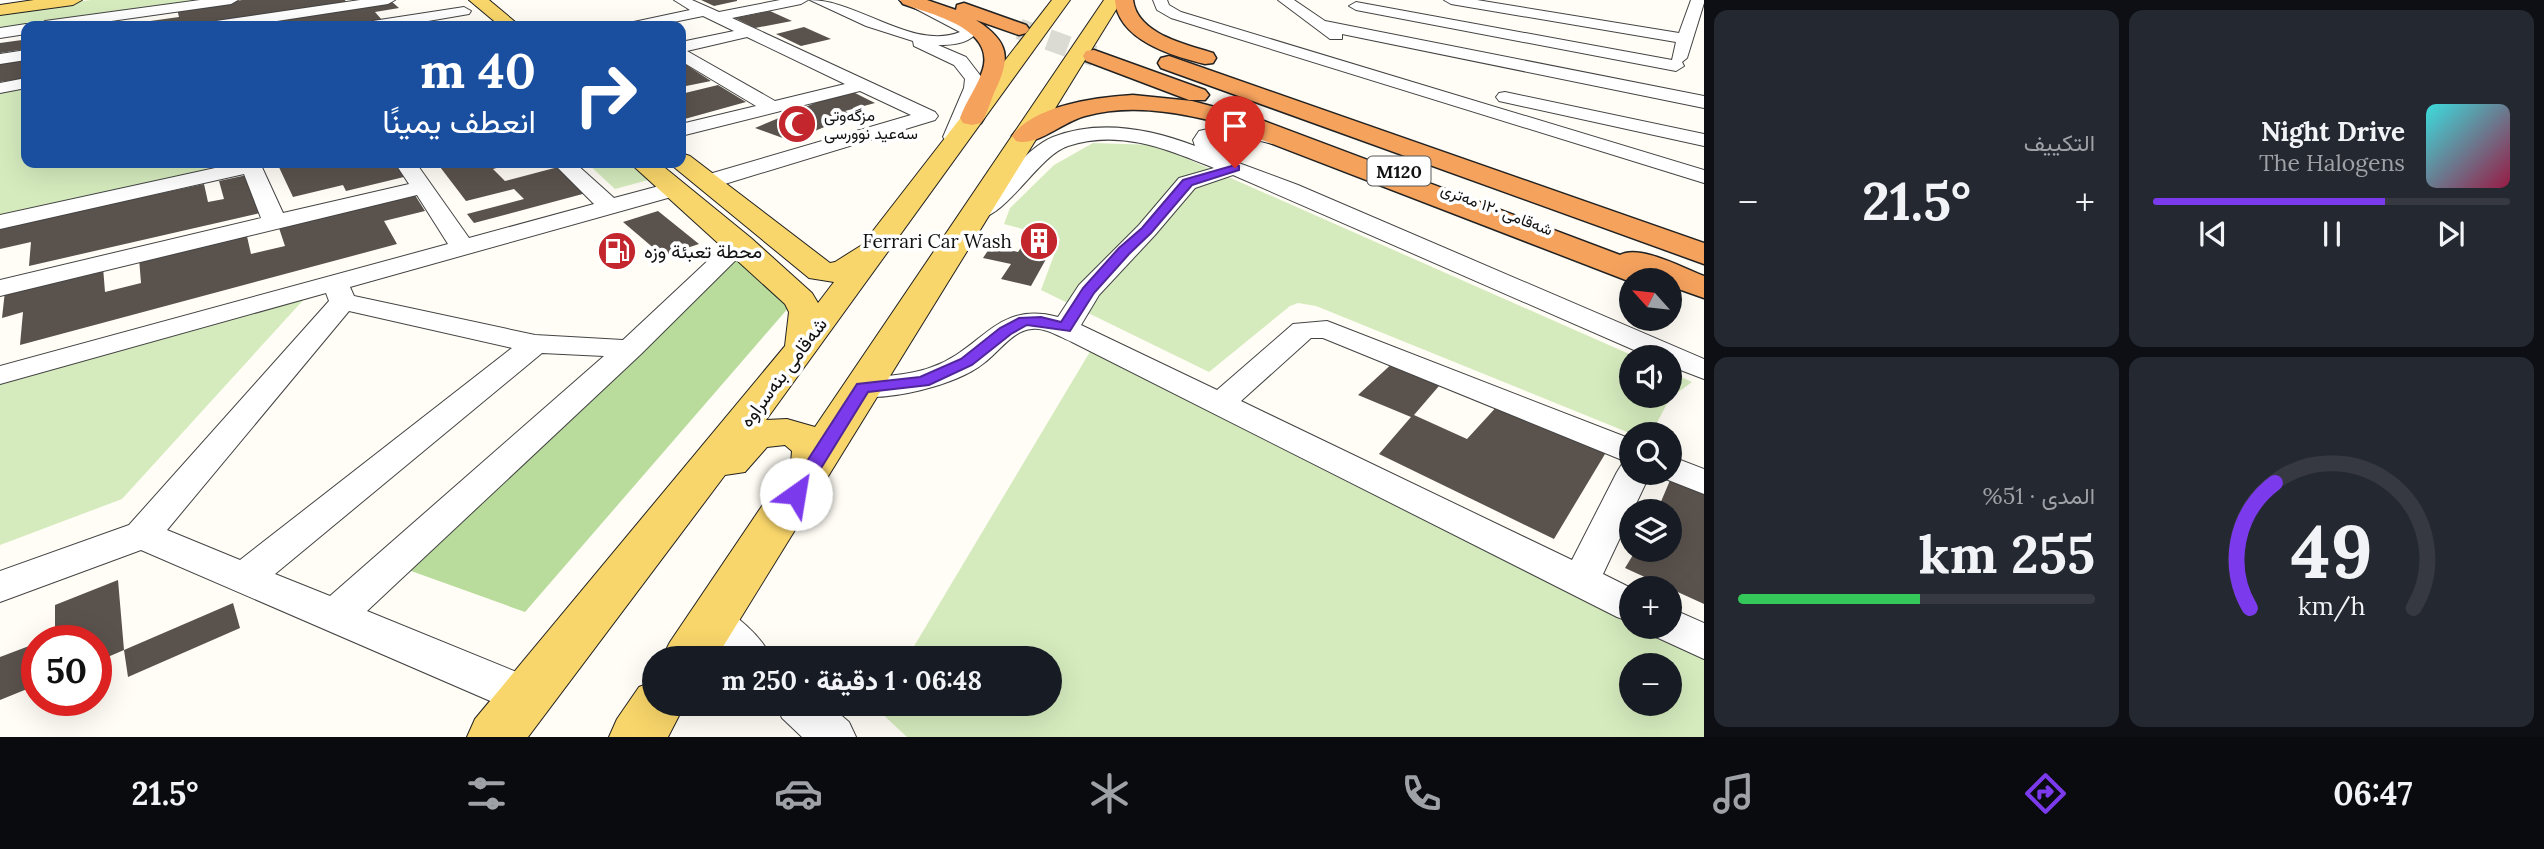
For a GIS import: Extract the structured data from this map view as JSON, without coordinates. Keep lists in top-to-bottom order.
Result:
{
  "streets": {
    "highway": ["M120", "شەقامی ١٢٠ مەتری"],
    "main road": ["شەقامی بنەسراوە"]
  },
  "places": {
    "mosque": ["مزگەوتی سەعید نوورسی"],
    "building": ["Ferrari Car Wash"],
    "fuel station": ["محطة تعبئة وزه"]
  },
  "north": "top left",
  "page": {
    "tile": [
      "التكييف",
      ["المدى · 51%", "255 km"]
    ],
    "turn": ["40 m", "انعطف يمينًا"],
    "song": ["Night Drive", "The Halogens"],
    "heat": ["−", "21.5°", "+"],
    "map_buttons": ["+", "−"],
    "limit": "50",
    "trip": "06:48 · 1 دقيقة · 250 m",
    "tabs": ["06:47", "21.5°"],
    "gauge": ["49", "km/h"]
  }
}
